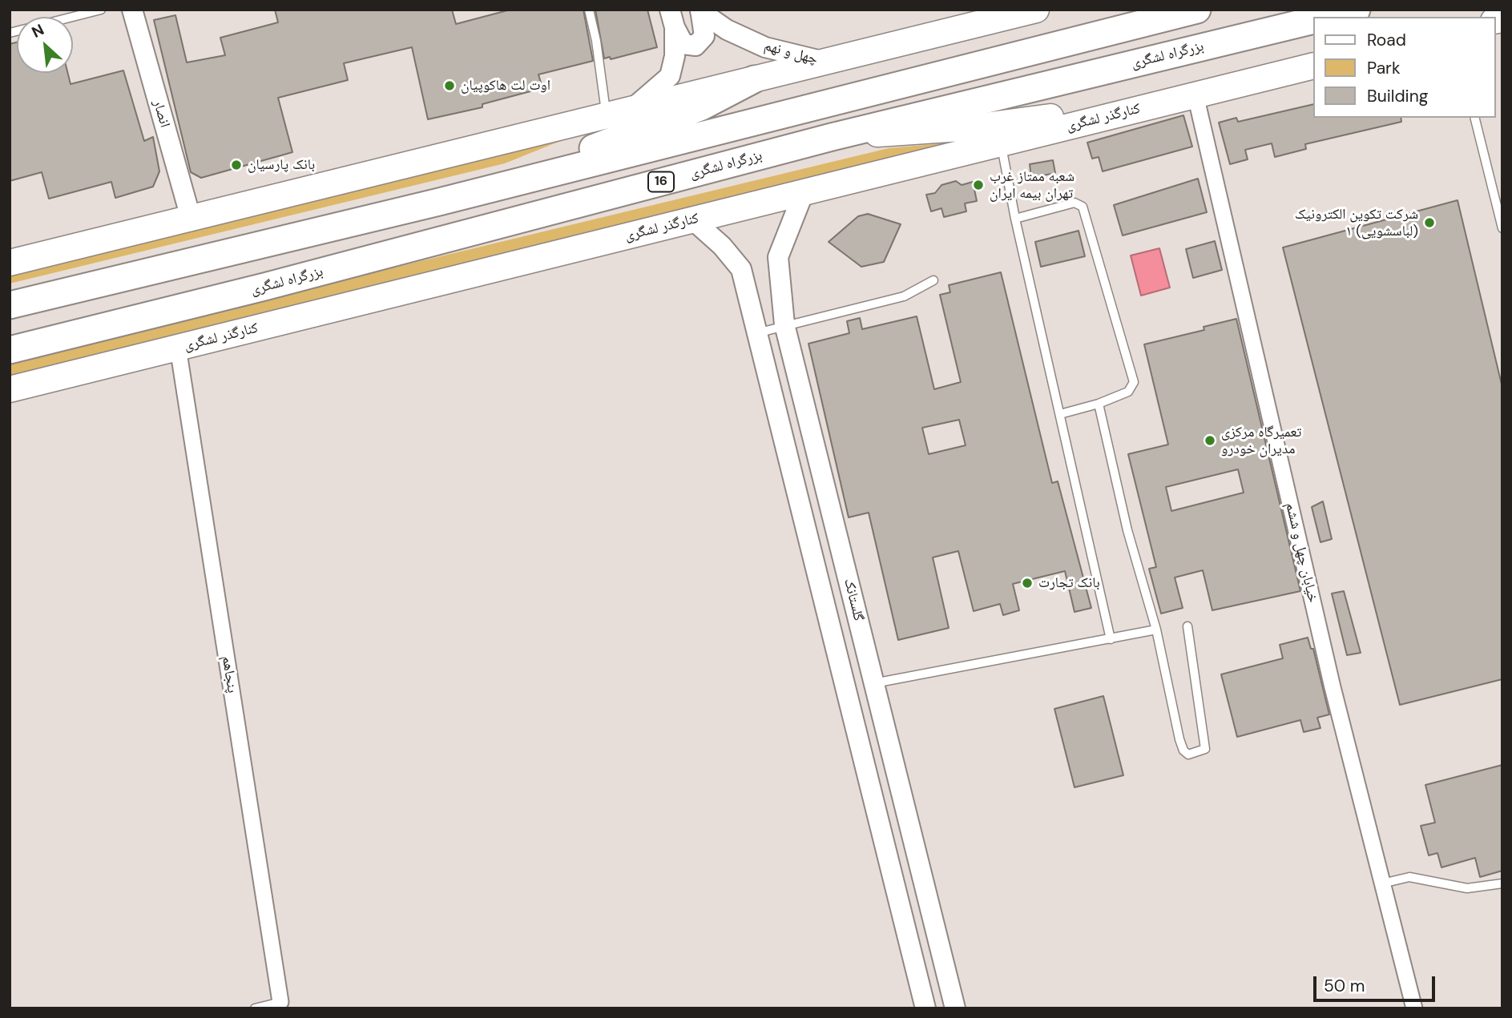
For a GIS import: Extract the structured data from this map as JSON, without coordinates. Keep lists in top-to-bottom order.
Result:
{
  "streets": {
    "highway": ["بزرگراه لشگری", "16"],
    "main road": ["کنارگذر لشگری"],
    "street": [
      "چهل و نهم",
      "انصار",
      "خیابان چهل و ششم",
      "گلستانک",
      "پنجاهم"
    ]
  },
  "crossings": [
    ["کنارگذر لشگری", "خیابان چهل و ششم"],
    ["کنارگذر لشگری", "گلستانک"],
    ["کنارگذر لشگری", "پنجاهم"]
  ],
  "places": [
    "اوت لت هاکوپیان",
    "بانک پارسیان",
    "شعبه ممتاز غرب تهران بیمه ایران",
    "شرکت تکوین الکترونیک ۱ (لباسشویی)",
    "تعمیرگاه مرکزی مدیران خودرو",
    "بانک تجارت"
  ],
  "legend": ["Road", "Park", "Building"],
  "scale_bar": "50 m",
  "north": "top left"
}
